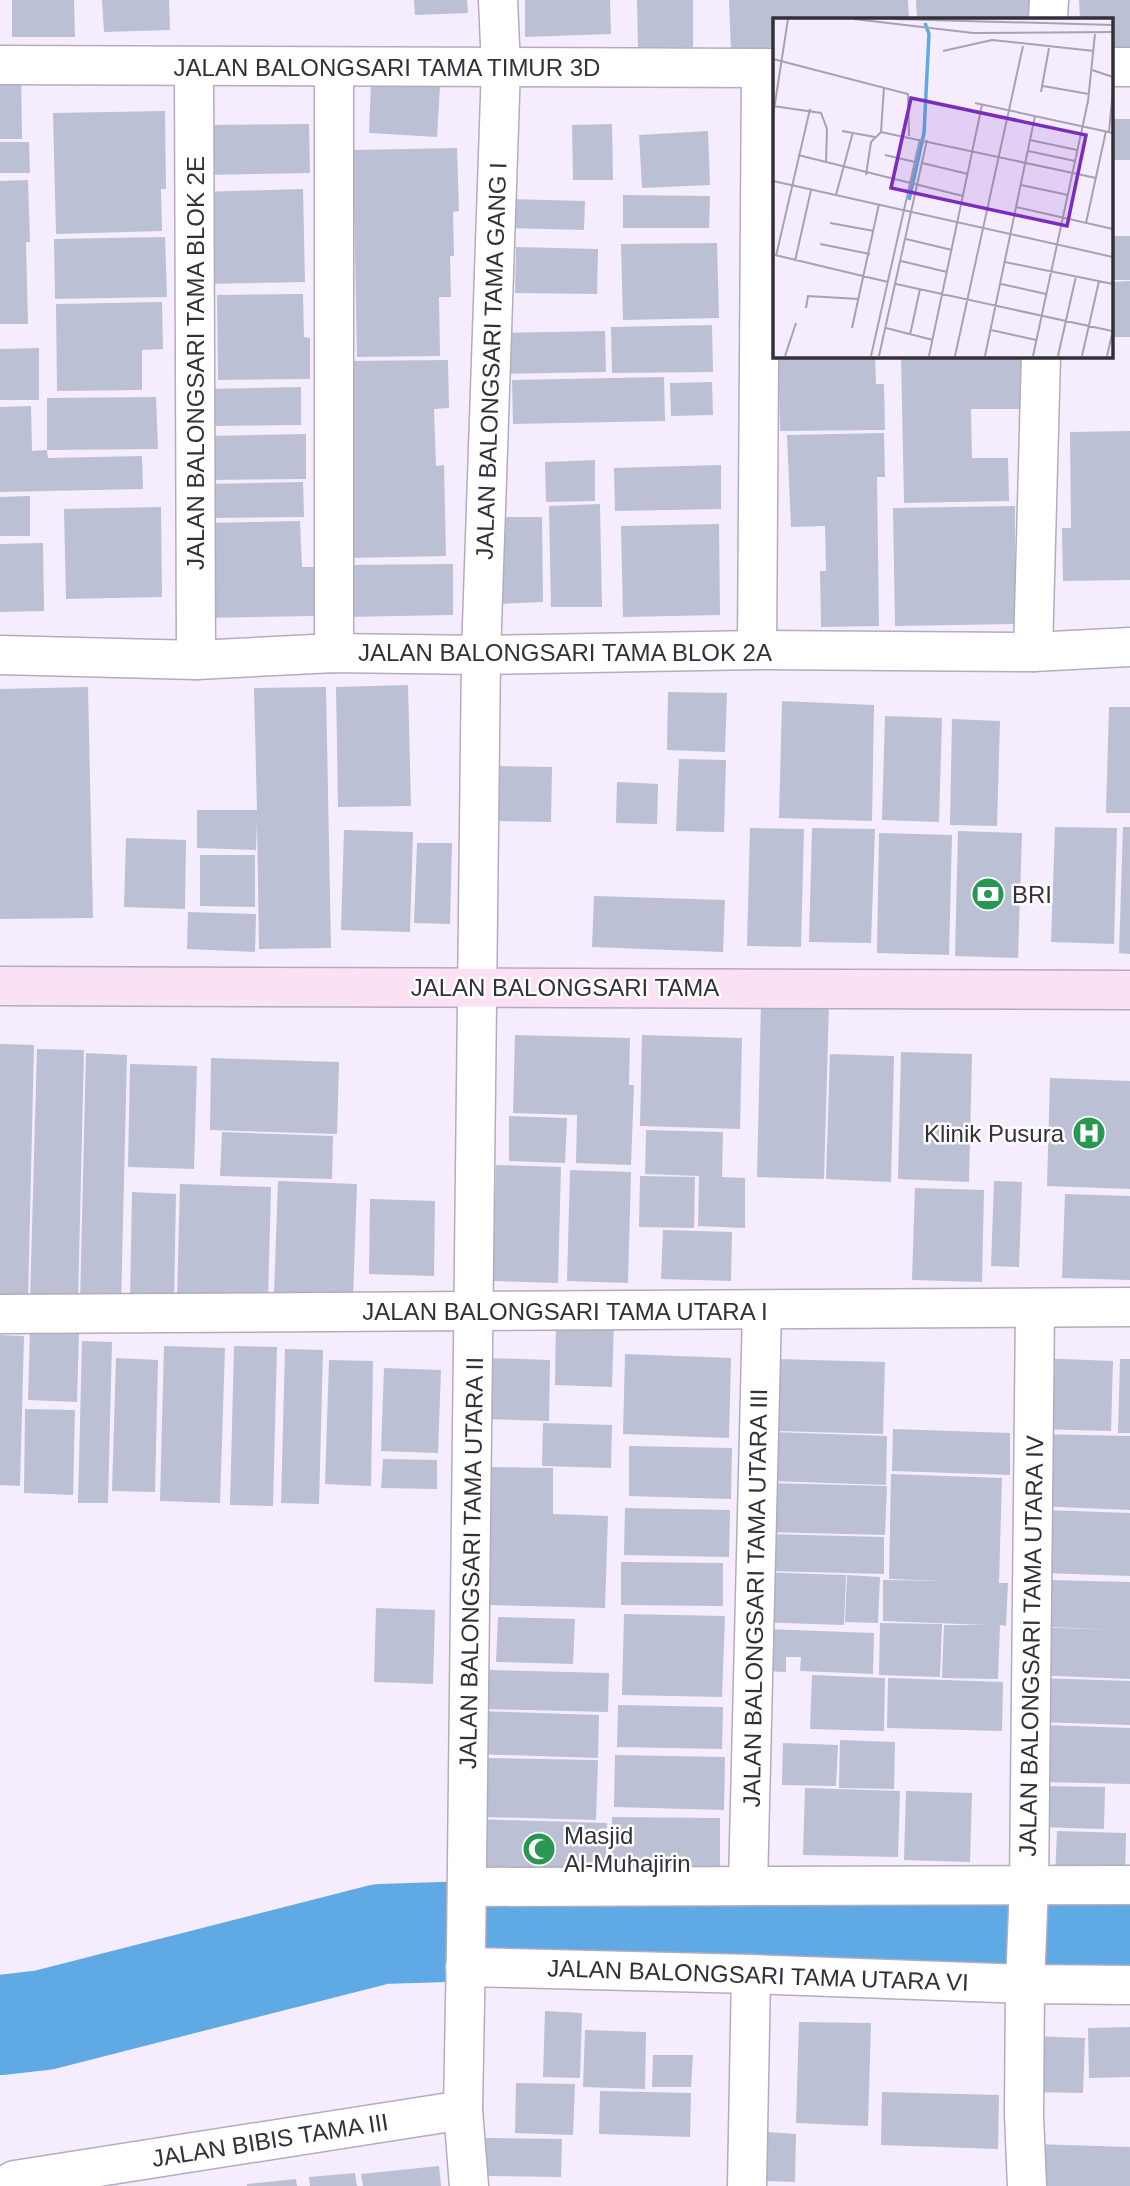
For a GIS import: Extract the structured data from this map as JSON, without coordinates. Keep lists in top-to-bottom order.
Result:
{
  "streets": {
    "street": [
      "JALAN BALONGSARI TAMA TIMUR 3D",
      "JALAN BALONGSARI TAMA GANG I",
      "JALAN BALONGSARI TAMA BLOK 2E",
      "JALAN BALONGSARI TAMA BLOK 2A",
      "JALAN BALONGSARI TAMA",
      "JALAN BALONGSARI TAMA UTARA I",
      "JALAN BALONGSARI TAMA UTARA II",
      "JALAN BALONGSARI TAMA UTARA III",
      "JALAN BALONGSARI TAMA UTARA IV",
      "JALAN BALONGSARI TAMA UTARA VI",
      "JALAN BIBIS TAMA III"
    ]
  },
  "crossings": [
    ["JALAN BALONGSARI TAMA TIMUR 3D", "JALAN BALONGSARI TAMA GANG I"],
    ["JALAN BALONGSARI TAMA TIMUR 3D", "JALAN BALONGSARI TAMA BLOK 2E"],
    ["JALAN BALONGSARI TAMA GANG I", "JALAN BALONGSARI TAMA BLOK 2A"],
    ["JALAN BALONGSARI TAMA GANG I", "JALAN BALONGSARI TAMA"],
    ["JALAN BALONGSARI TAMA GANG I", "JALAN BALONGSARI TAMA UTARA II"],
    ["JALAN BALONGSARI TAMA BLOK 2E", "JALAN BALONGSARI TAMA BLOK 2A"],
    ["JALAN BALONGSARI TAMA", "JALAN BALONGSARI TAMA UTARA II"],
    ["JALAN BALONGSARI TAMA UTARA I", "JALAN BALONGSARI TAMA UTARA II"],
    ["JALAN BALONGSARI TAMA UTARA I", "JALAN BALONGSARI TAMA UTARA III"],
    ["JALAN BALONGSARI TAMA UTARA I", "JALAN BALONGSARI TAMA UTARA IV"],
    ["JALAN BALONGSARI TAMA UTARA II", "JALAN BALONGSARI TAMA UTARA VI"],
    ["JALAN BALONGSARI TAMA UTARA II", "JALAN BIBIS TAMA III"],
    ["JALAN BALONGSARI TAMA UTARA IV", "JALAN BALONGSARI TAMA UTARA VI"]
  ],
  "places": {
    "bank": ["BRI"],
    "hospital": ["Klinik Pusura"],
    "mosque": ["Masjid Al-Muhajirin"]
  }
}
